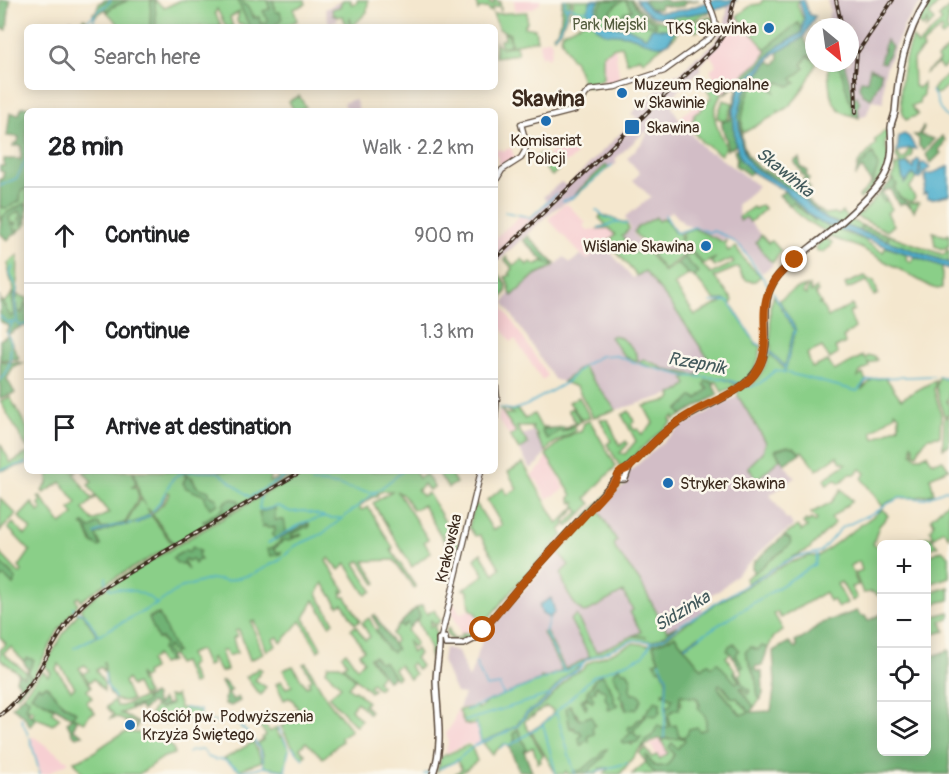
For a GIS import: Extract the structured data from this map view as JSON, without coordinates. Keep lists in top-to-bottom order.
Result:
{
  "streets": {
    "main road": ["Krakowska"]
  },
  "districts": ["Skawina"],
  "water": ["Skawinka", "Rzepnik", "Sidzinka"],
  "parks": ["Park Miejski"],
  "places": {
    "other": [
      "TKS Skawinka",
      "Muzeum Regionalne w Skawinie",
      "Komisariat Policji",
      "Wiślanie Skawina",
      "Stryker Skawina",
      "Kościół pw. Podwyższenia Krzyża Świętego"
    ],
    "transit": ["Skawina"]
  },
  "north": "bottom right",
  "page": {
    "search": "Search here",
    "heading": ["28 min", "Walk · 2.2 km"],
    "list": [
      ["Continue", "900 m"],
      ["Continue", "1.3 km"],
      "Arrive at destination"
    ],
    "map_buttons": ["+", "−"]
  }
}
